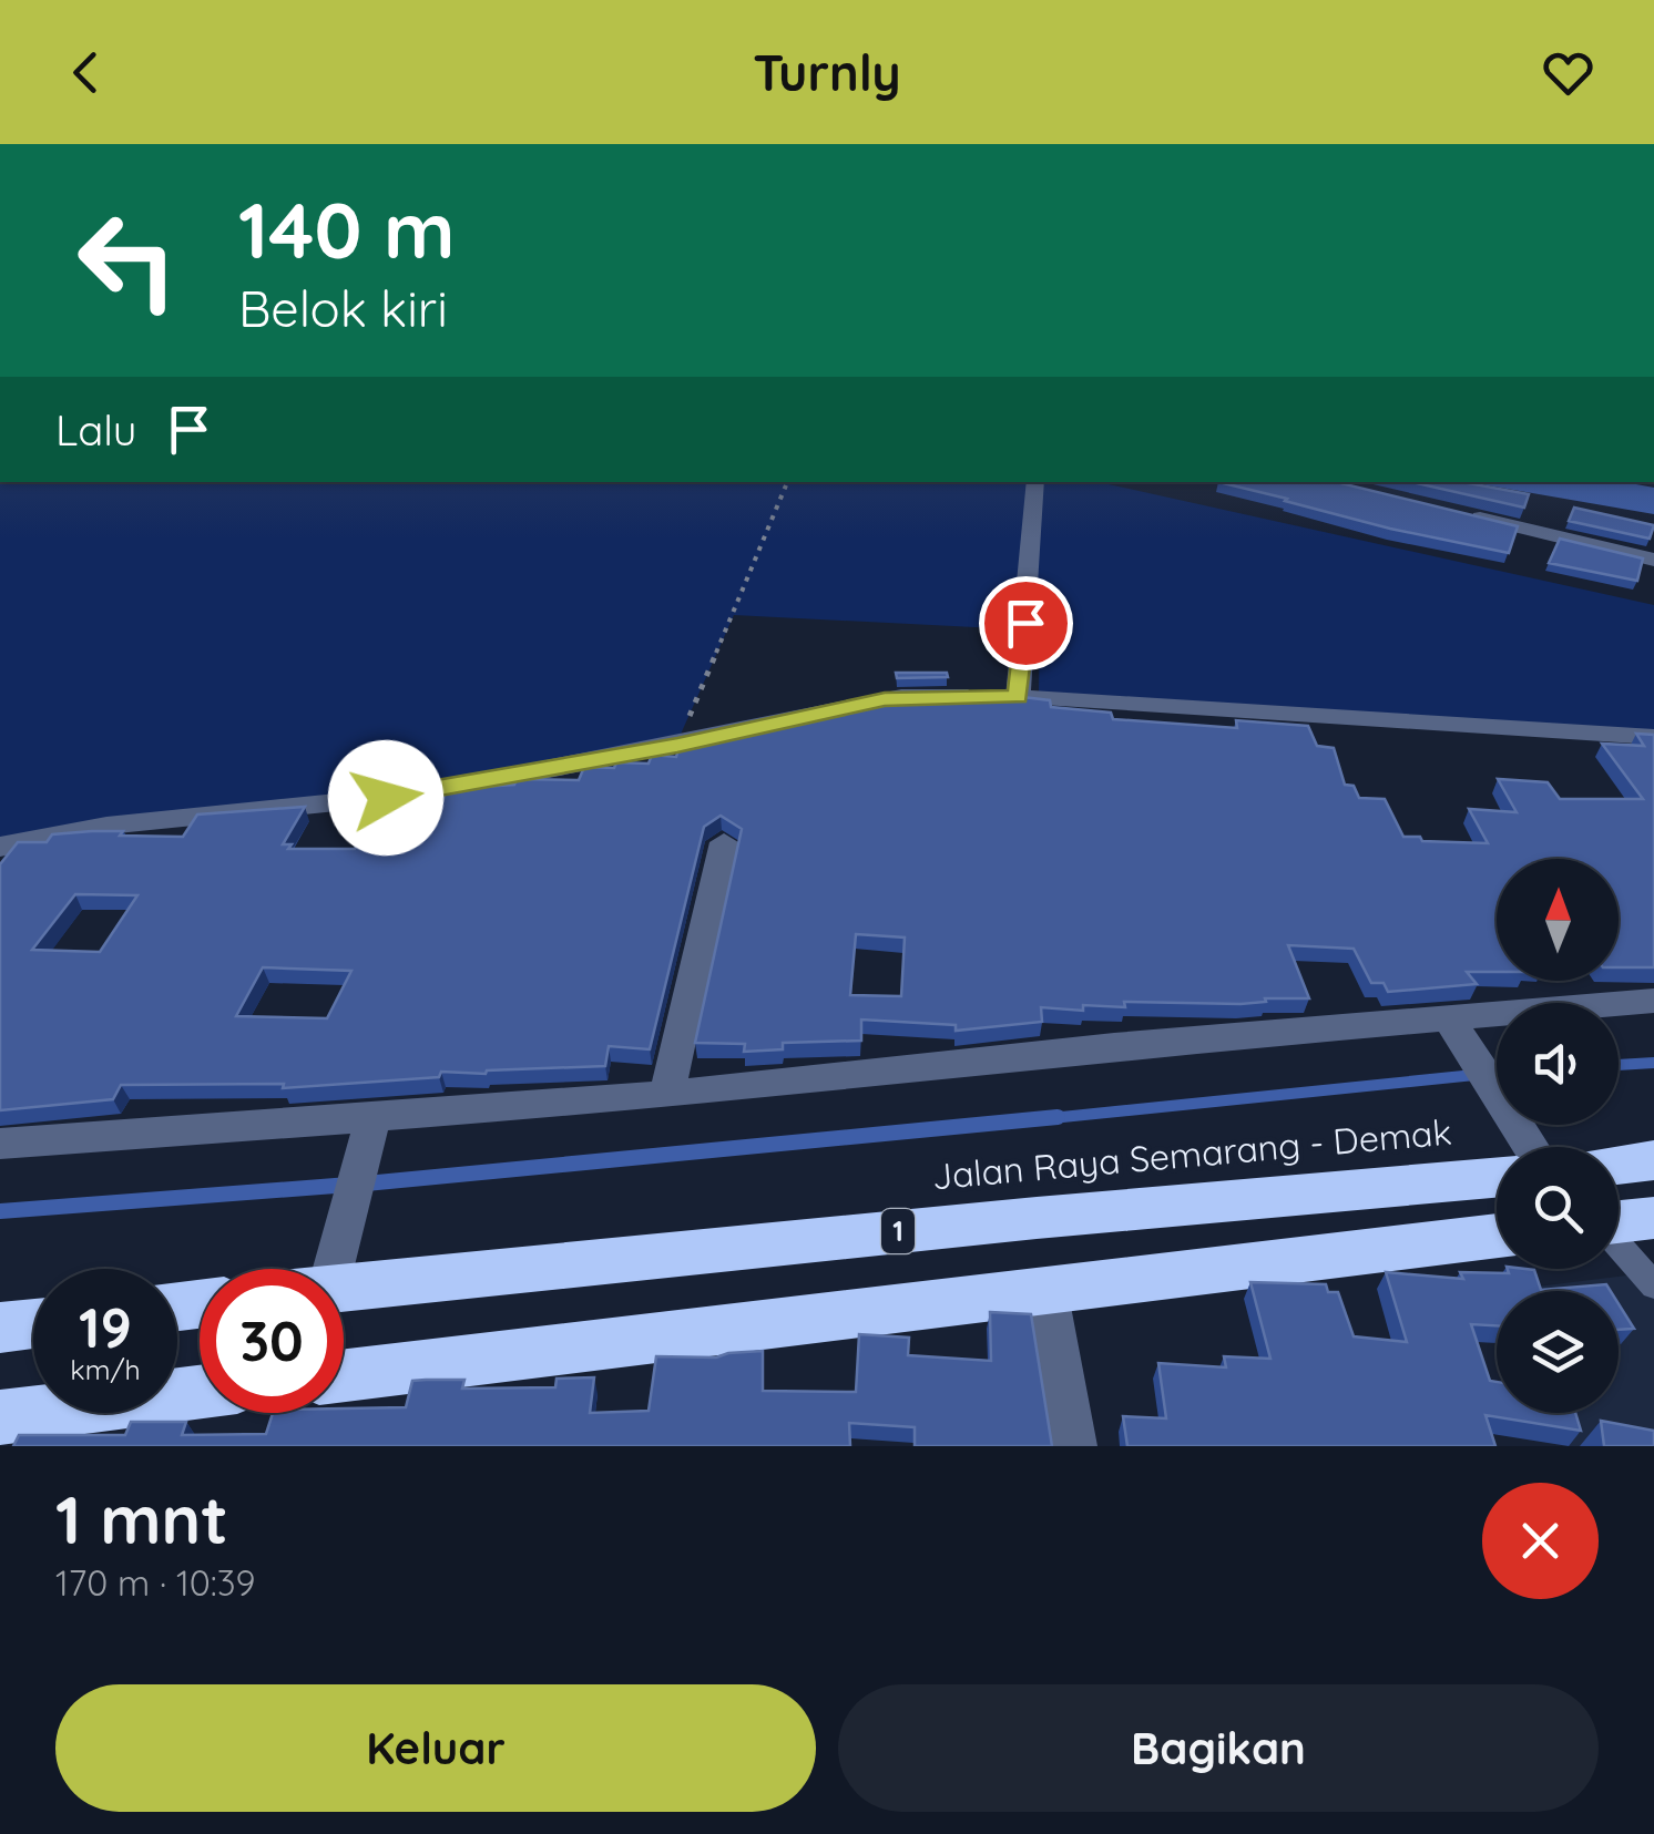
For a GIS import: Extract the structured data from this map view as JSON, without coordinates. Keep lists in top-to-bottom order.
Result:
{
  "streets": {
    "highway": ["Jalan Raya Semarang - Demak", "1"]
  },
  "north": "top",
  "page": {
    "header": "Turnly",
    "turn": ["140 m", "Belok kiri"],
    "then": "Lalu",
    "speed": "19 km/h",
    "limit": "30",
    "heading": ["1 mnt", "170 m · 10:39"],
    "buttons": ["Keluar", "Bagikan"]
  }
}
